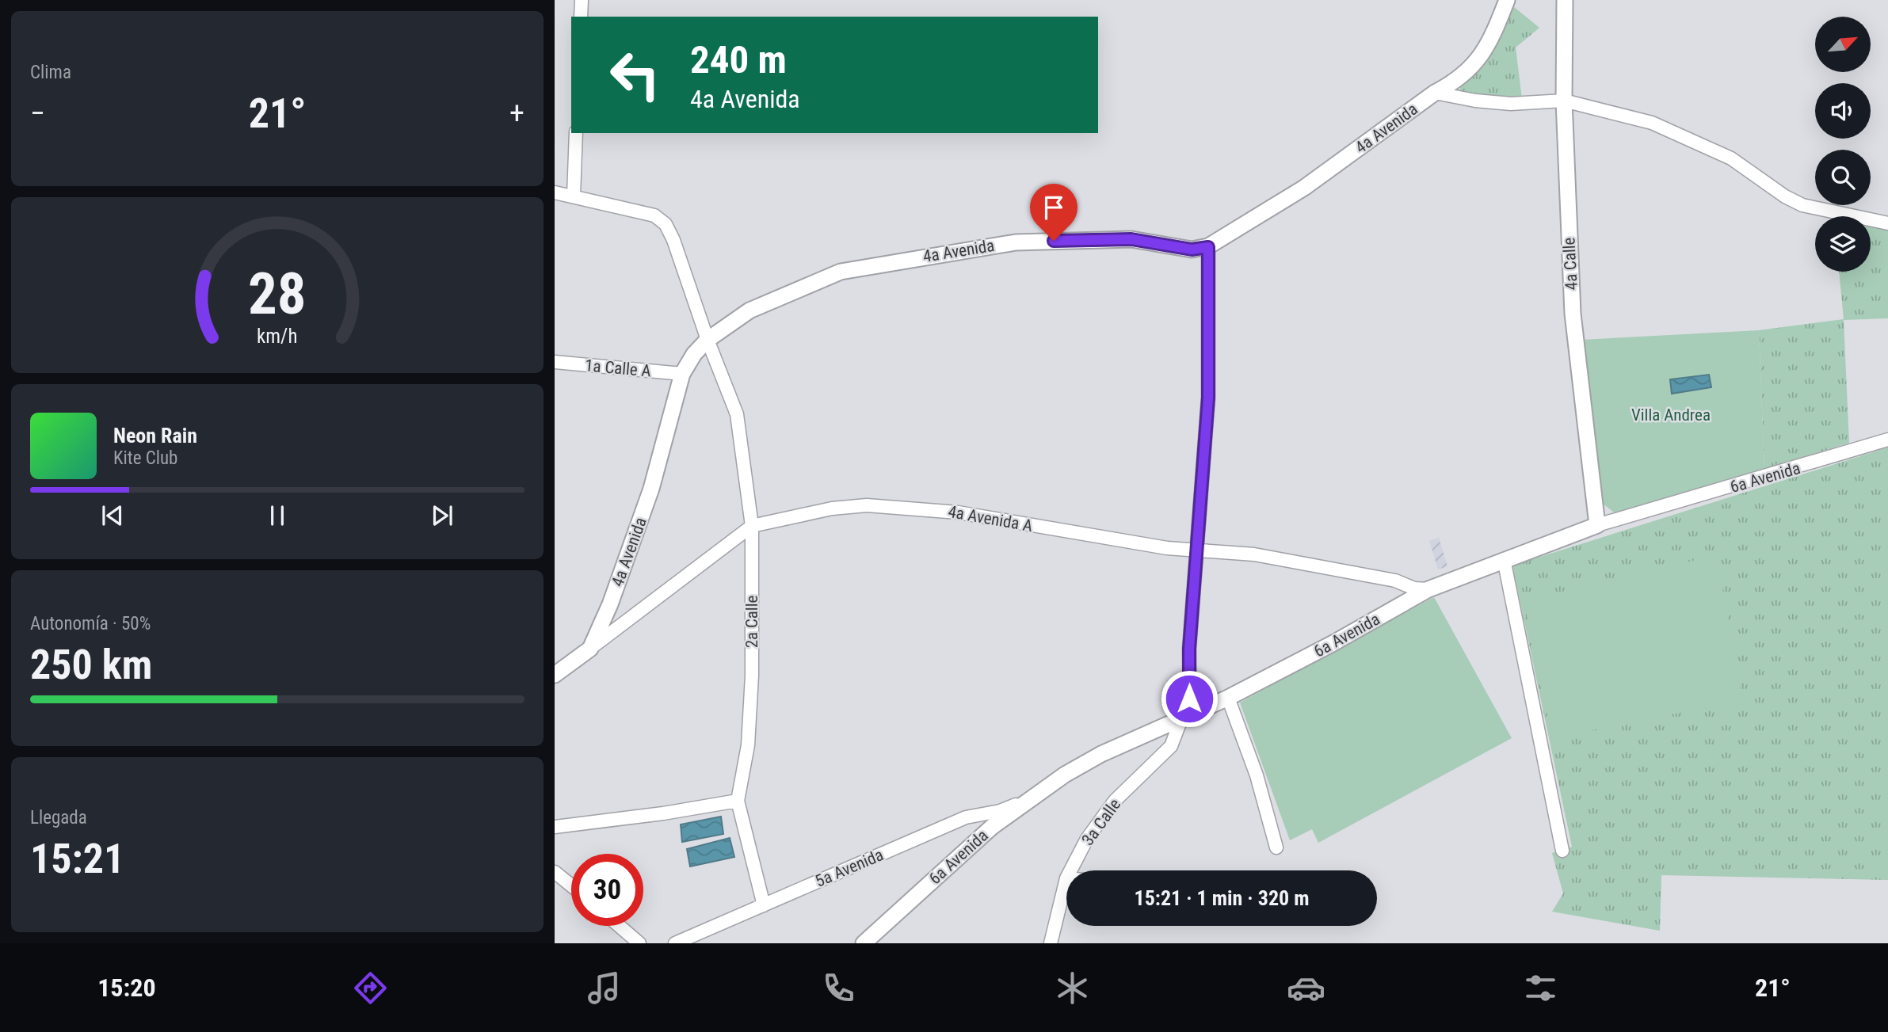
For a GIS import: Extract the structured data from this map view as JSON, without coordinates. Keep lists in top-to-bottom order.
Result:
{
  "streets": {
    "main road": ["4a Avenida", "4a Calle", "6a Avenida"],
    "street": [
      "1a Calle A",
      "4a Avenida A",
      "2a Calle",
      "3a Calle",
      "5a Avenida"
    ]
  },
  "crossings": [
    ["4a Avenida", "1a Calle A"],
    ["4a Avenida", "4a Avenida A"],
    ["4a Avenida", "2a Calle"],
    ["4a Avenida", "3a Calle"],
    ["4a Calle", "6a Avenida"],
    ["6a Avenida", "4a Avenida A"],
    ["6a Avenida", "3a Calle"],
    ["6a Avenida", "5a Avenida"],
    ["4a Avenida A", "2a Calle"],
    ["4a Avenida A", "3a Calle"],
    ["2a Calle", "5a Avenida"]
  ],
  "parks": ["Villa Andrea"],
  "north": "top right",
  "page": {
    "tile": [
      "Clima",
      ["Autonomía · 50%", "250 km"],
      ["Llegada", "15:21"]
    ],
    "turn": ["240 m", "4a Avenida"],
    "heat": ["−", "21°", "+"],
    "song": ["Neon Rain", "Kite Club"],
    "limit": "30",
    "trip": "15:21 · 1 min · 320 m",
    "tabs": ["15:20", "21°"],
    "gauge": ["28", "km/h"]
  }
}
